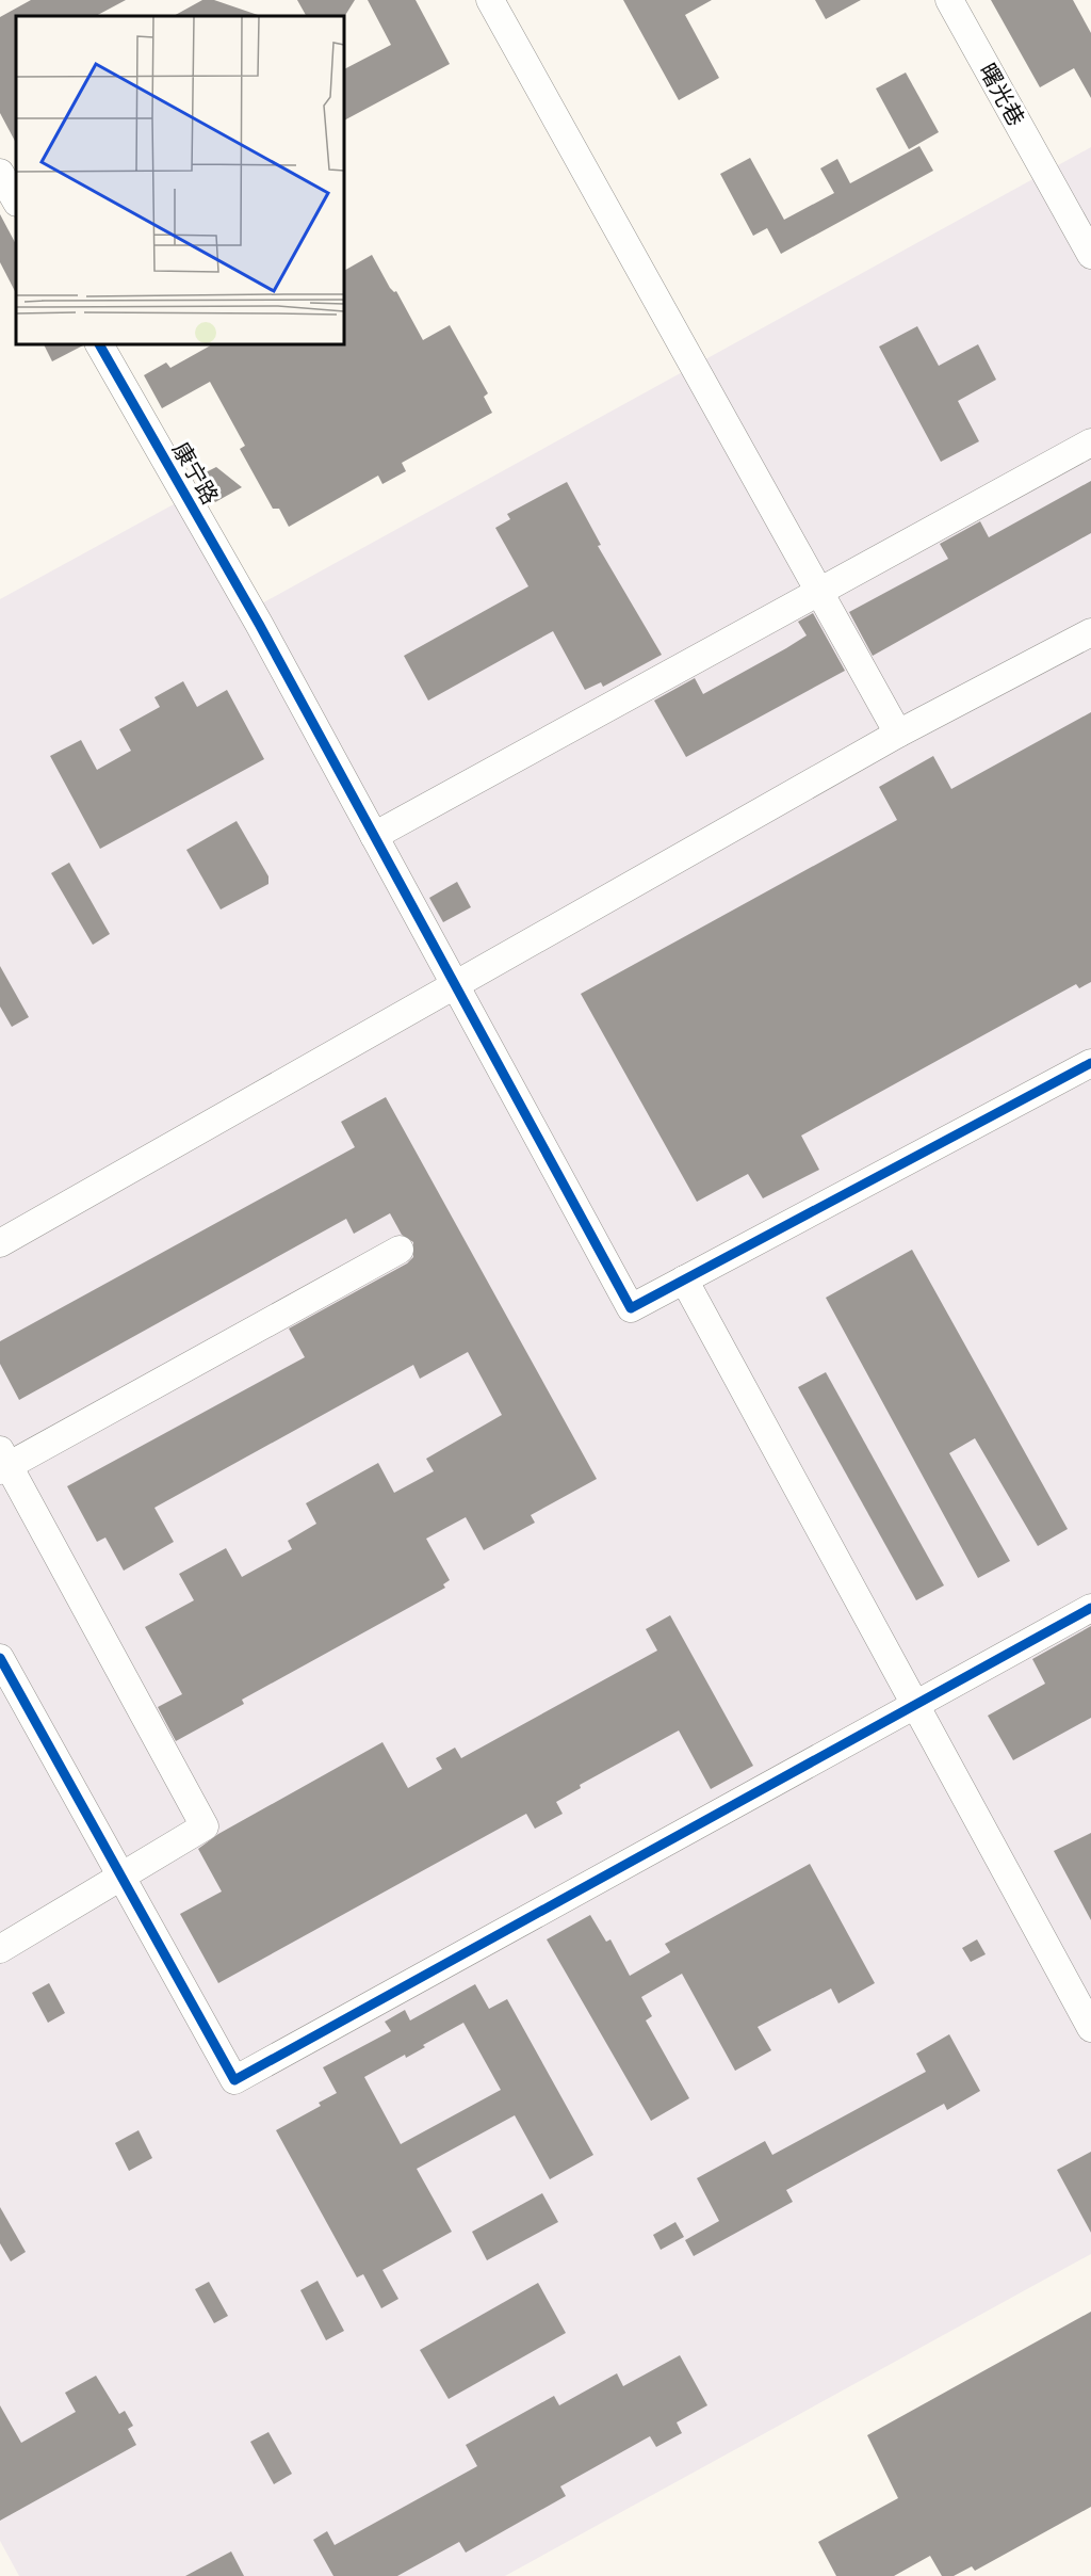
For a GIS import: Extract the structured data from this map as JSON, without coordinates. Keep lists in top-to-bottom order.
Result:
{
  "streets": {
    "street": ["曙光巷", "康宁路"]
  }
}
